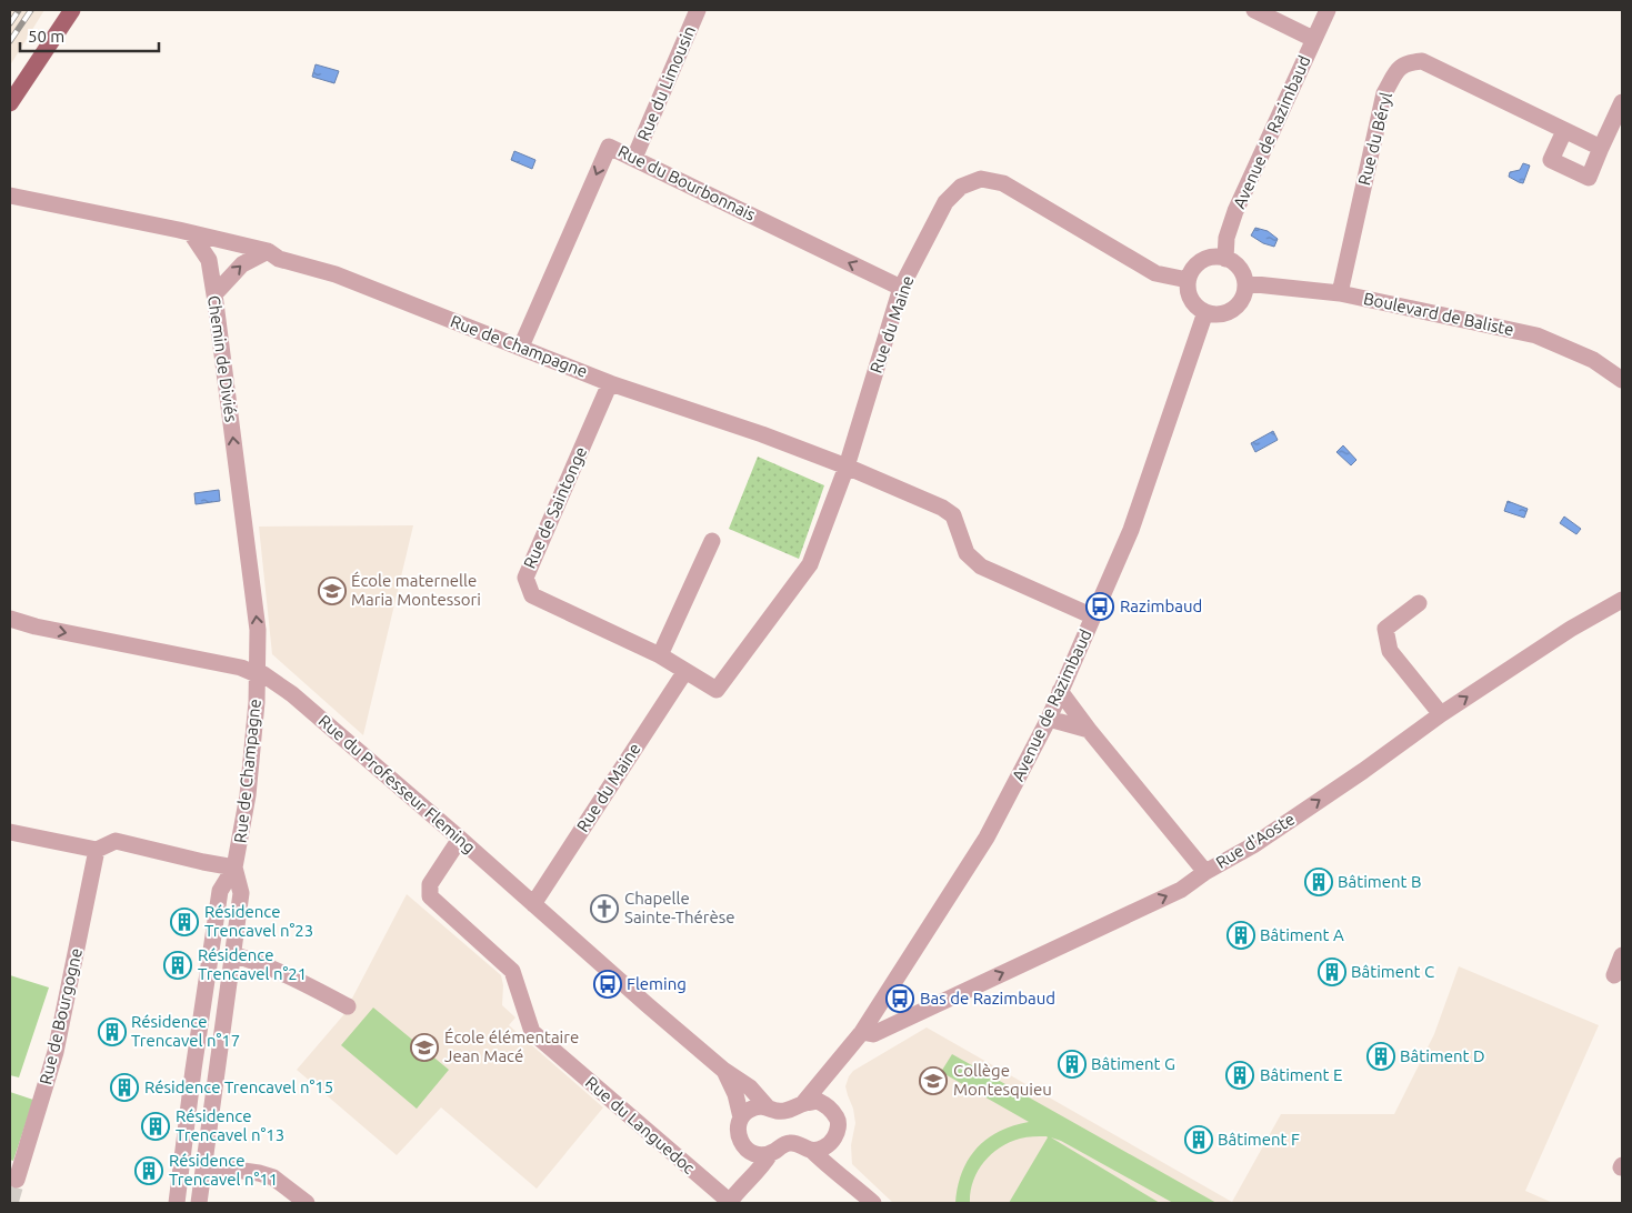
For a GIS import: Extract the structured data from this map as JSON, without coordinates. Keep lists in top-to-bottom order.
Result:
{
  "streets": {
    "street": [
      "Rue du Limousin",
      "Avenue de Razimbaud",
      "Rue du Béryl",
      "Rue du Bourbonnais",
      "Boulevard de Baliste",
      "Rue du Maine",
      "Rue de Champagne",
      "Chemin de Diviés",
      "Rue de Saintonge",
      "Rue du Professeur Fleming",
      "Rue d'Aoste",
      "Rue de Bourgogne",
      "Rue du Languedoc"
    ]
  },
  "crossings": [
    ["Rue du Limousin", "Rue du Bourbonnais"],
    ["Avenue de Razimbaud", "Boulevard de Baliste"],
    ["Avenue de Razimbaud", "Rue du Maine"],
    ["Avenue de Razimbaud", "Rue de Champagne"],
    ["Avenue de Razimbaud", "Rue d'Aoste"],
    ["Rue du Béryl", "Boulevard de Baliste"],
    ["Rue du Bourbonnais", "Rue du Maine"],
    ["Rue du Bourbonnais", "Rue de Champagne"],
    ["Boulevard de Baliste", "Rue du Maine"],
    ["Rue du Maine", "Rue de Champagne"],
    ["Rue du Maine", "Rue de Saintonge"],
    ["Rue du Maine", "Rue du Professeur Fleming"],
    ["Rue de Champagne", "Chemin de Diviés"],
    ["Rue de Champagne", "Rue de Saintonge"],
    ["Rue de Champagne", "Rue du Professeur Fleming"],
    ["Chemin de Diviés", "Rue du Professeur Fleming"],
    ["Rue du Professeur Fleming", "Rue du Languedoc"]
  ],
  "one_way": ["Chemin de Diviés", "Rue d'Aoste"],
  "places": {
    "school or university": ["École maternelle Maria Montessori", "École élémentaire Jean Macé", "Collège Montesquieu"],
    "bus stop": ["Razimbaud", "Fleming", "Bas de Razimbaud"],
    "building": [
      "Bâtiment B",
      "Résidence Trencavel n°23",
      "Bâtiment A",
      "Résidence Trencavel n°21",
      "Bâtiment C",
      "Résidence Trencavel n°17",
      "Bâtiment D",
      "Bâtiment G",
      "Bâtiment E",
      "Résidence Trencavel n°15",
      "Résidence Trencavel n°13",
      "Bâtiment F",
      "Résidence Trencavel n°11"
    ],
    "church": ["Chapelle Sainte-Thérèse"]
  },
  "scale_bar": "50 m"
}
